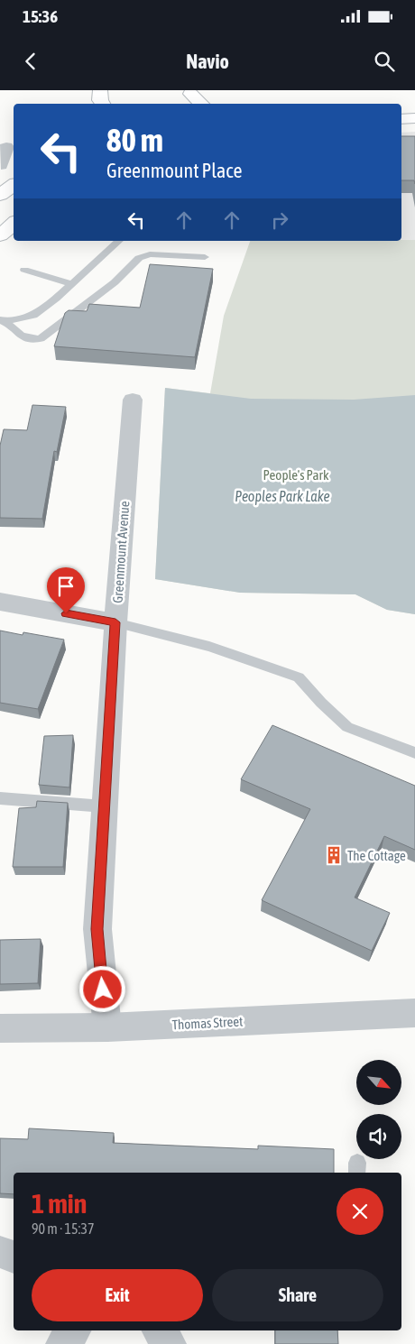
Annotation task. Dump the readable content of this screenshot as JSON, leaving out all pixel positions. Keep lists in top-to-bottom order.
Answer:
{
  "streets": {
    "street": ["Greenmount Avenue", "Thomas Street"]
  },
  "crossings": [
    ["Greenmount Avenue", "Thomas Street"]
  ],
  "water": ["Peoples Park Lake"],
  "parks": ["People's Park"],
  "places": {
    "building": ["The Cottage"]
  },
  "north": "bottom right",
  "page": {
    "status": "15:36",
    "header": "Navio",
    "turn": ["80 m", "Greenmount Place"],
    "heading": ["1 min", "90 m · 15:37"],
    "buttons": ["Exit", "Share"]
  }
}
